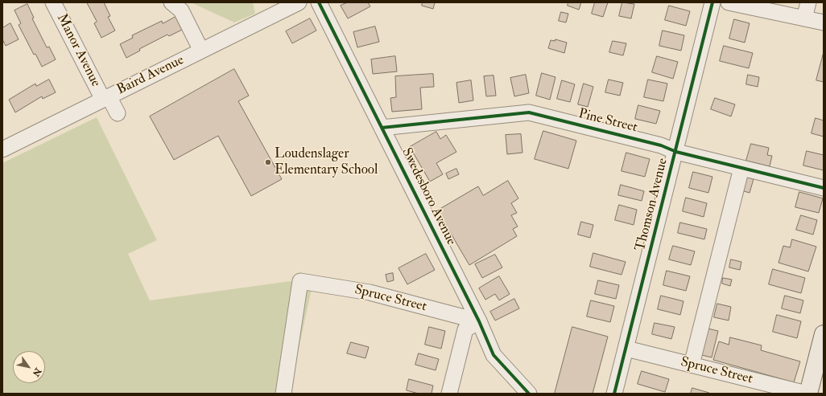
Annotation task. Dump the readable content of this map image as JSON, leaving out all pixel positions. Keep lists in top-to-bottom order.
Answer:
{
  "streets": {
    "street": [
      "Manor Avenue",
      "Baird Avenue",
      "Pine Street",
      "Swedesboro Avenue",
      "Thomson Avenue",
      "Spruce Street"
    ]
  },
  "crossings": [
    ["Manor Avenue", "Baird Avenue"],
    ["Pine Street", "Swedesboro Avenue"],
    ["Pine Street", "Thomson Avenue"],
    ["Swedesboro Avenue", "Spruce Street"],
    ["Thomson Avenue", "Spruce Street"]
  ],
  "places": ["Loudenslager Elementary School"],
  "north": "bottom right"
}
